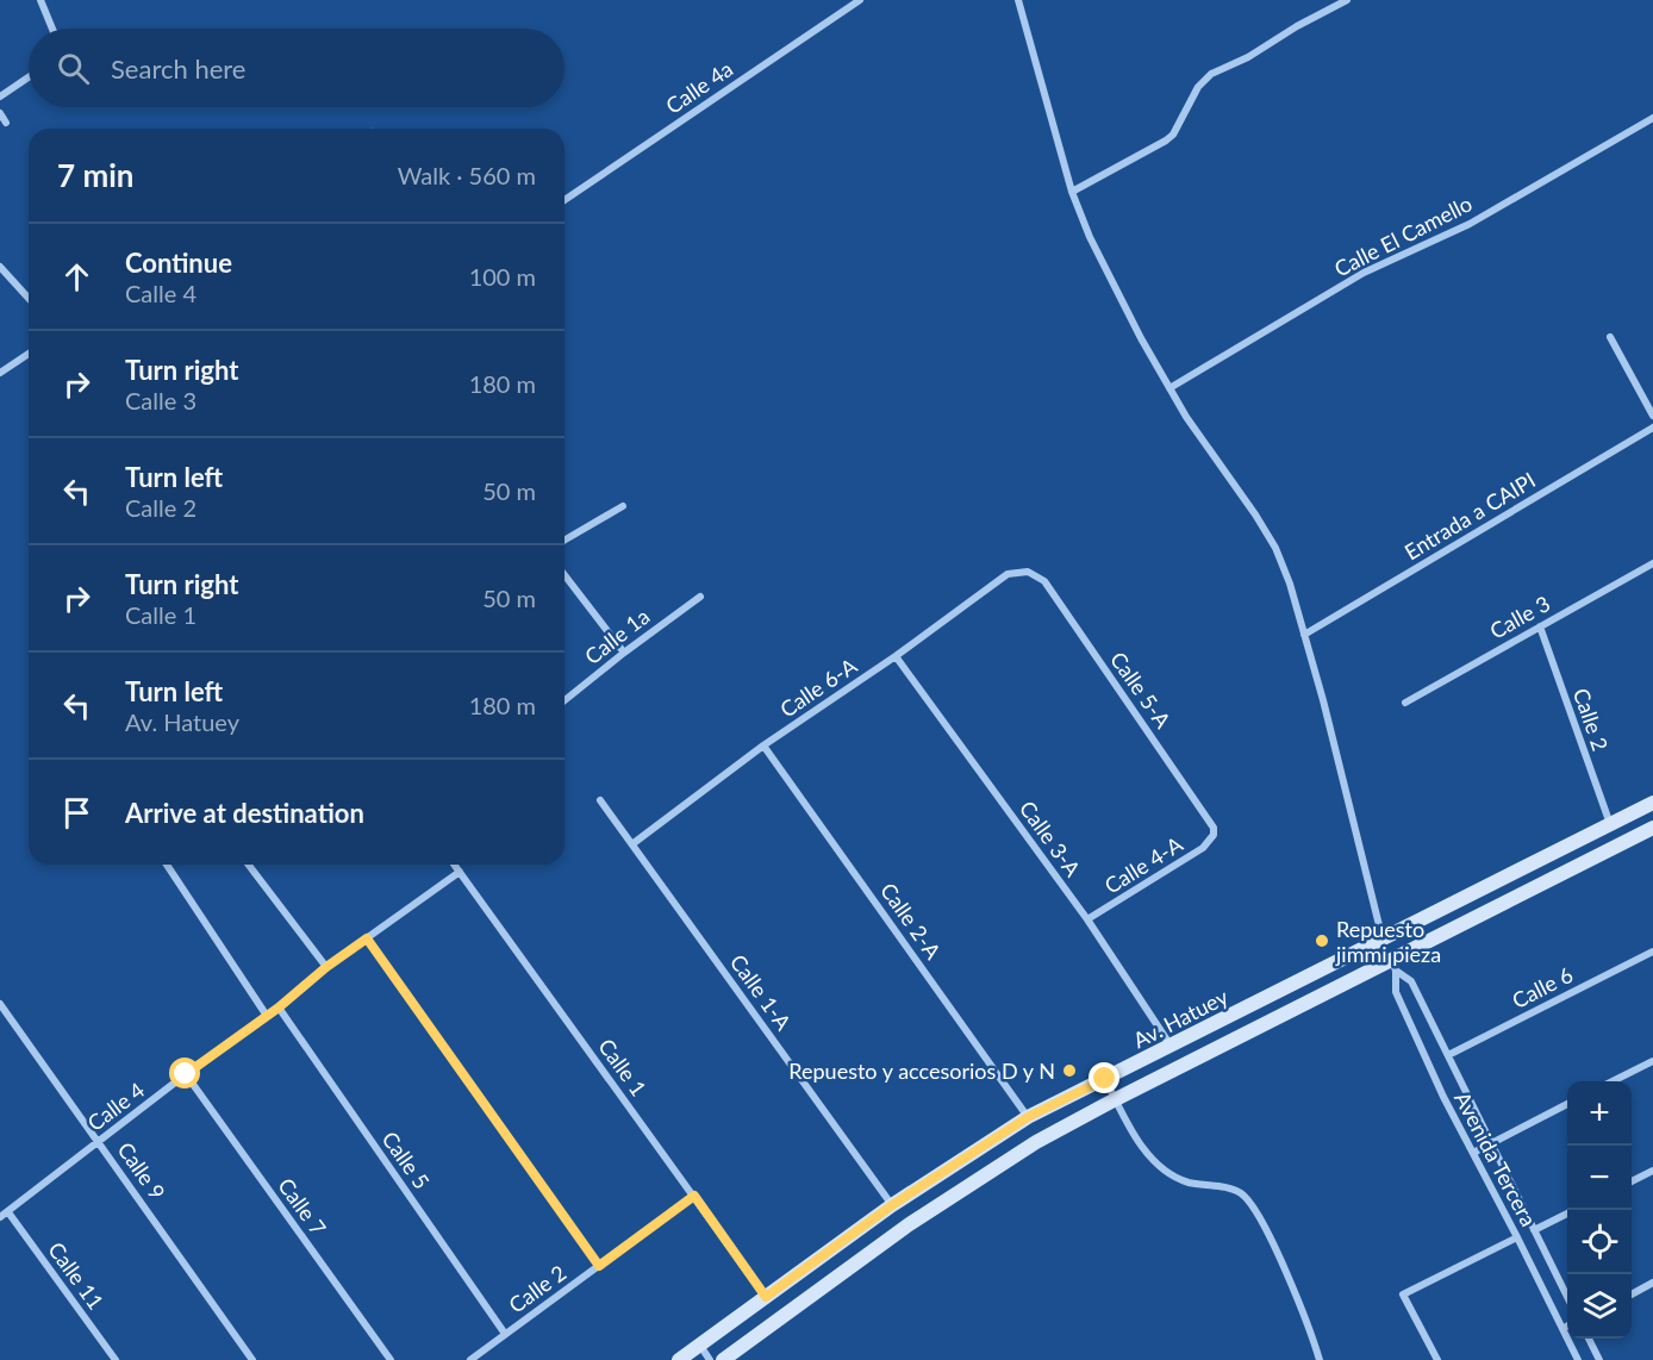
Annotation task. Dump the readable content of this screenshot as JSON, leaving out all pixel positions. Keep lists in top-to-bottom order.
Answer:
{
  "streets": {
    "main road": ["Av. Hatuey"],
    "street": [
      "Calle 4a",
      "Calle El Camello",
      "Entrada a CAIPI",
      "Calle 3",
      "Calle 1a",
      "Calle 6-A",
      "Calle 5-A",
      "Calle 2",
      "Calle 3-A",
      "Calle 4-A",
      "Calle 2-A",
      "Calle 6",
      "Calle 1-A",
      "Calle 1",
      "Calle 4",
      "Avenida Tercera",
      "Calle 5",
      "Calle 9",
      "Calle 7",
      "Calle 11"
    ]
  },
  "crossings": [
    ["Calle 3", "Calle 2"],
    ["Calle 6-A", "Calle 5-A"],
    ["Calle 6-A", "Calle 3-A"],
    ["Calle 6-A", "Calle 2-A"],
    ["Calle 6-A", "Calle 1-A"],
    ["Calle 5-A", "Calle 4-A"],
    ["Calle 2", "Av. Hatuey"],
    ["Calle 2", "Calle 1"],
    ["Calle 2", "Calle 5"],
    ["Calle 3-A", "Calle 4-A"],
    ["Calle 3-A", "Av. Hatuey"],
    ["Calle 2-A", "Av. Hatuey"],
    ["Calle 6", "Avenida Tercera"],
    ["Calle 1-A", "Av. Hatuey"],
    ["Av. Hatuey", "Calle 1"],
    ["Av. Hatuey", "Avenida Tercera"],
    ["Calle 1", "Calle 4"],
    ["Calle 4", "Calle 5"],
    ["Calle 4", "Calle 9"],
    ["Calle 4", "Calle 7"],
    ["Calle 4", "Calle 11"]
  ],
  "places": ["Repuesto jimmi pieza", "Repuesto y accesorios D y N"],
  "page": {
    "search": "Search here",
    "heading": ["7 min", "Walk · 560 m"],
    "list": [
      ["Continue", "Calle 4", "100 m"],
      ["Turn right", "Calle 3", "180 m"],
      ["Turn left", "Calle 2", "50 m"],
      ["Turn right", "Calle 1", "50 m"],
      ["Turn left", "Av. Hatuey", "180 m"],
      "Arrive at destination"
    ],
    "map_buttons": ["+", "−"]
  }
}
